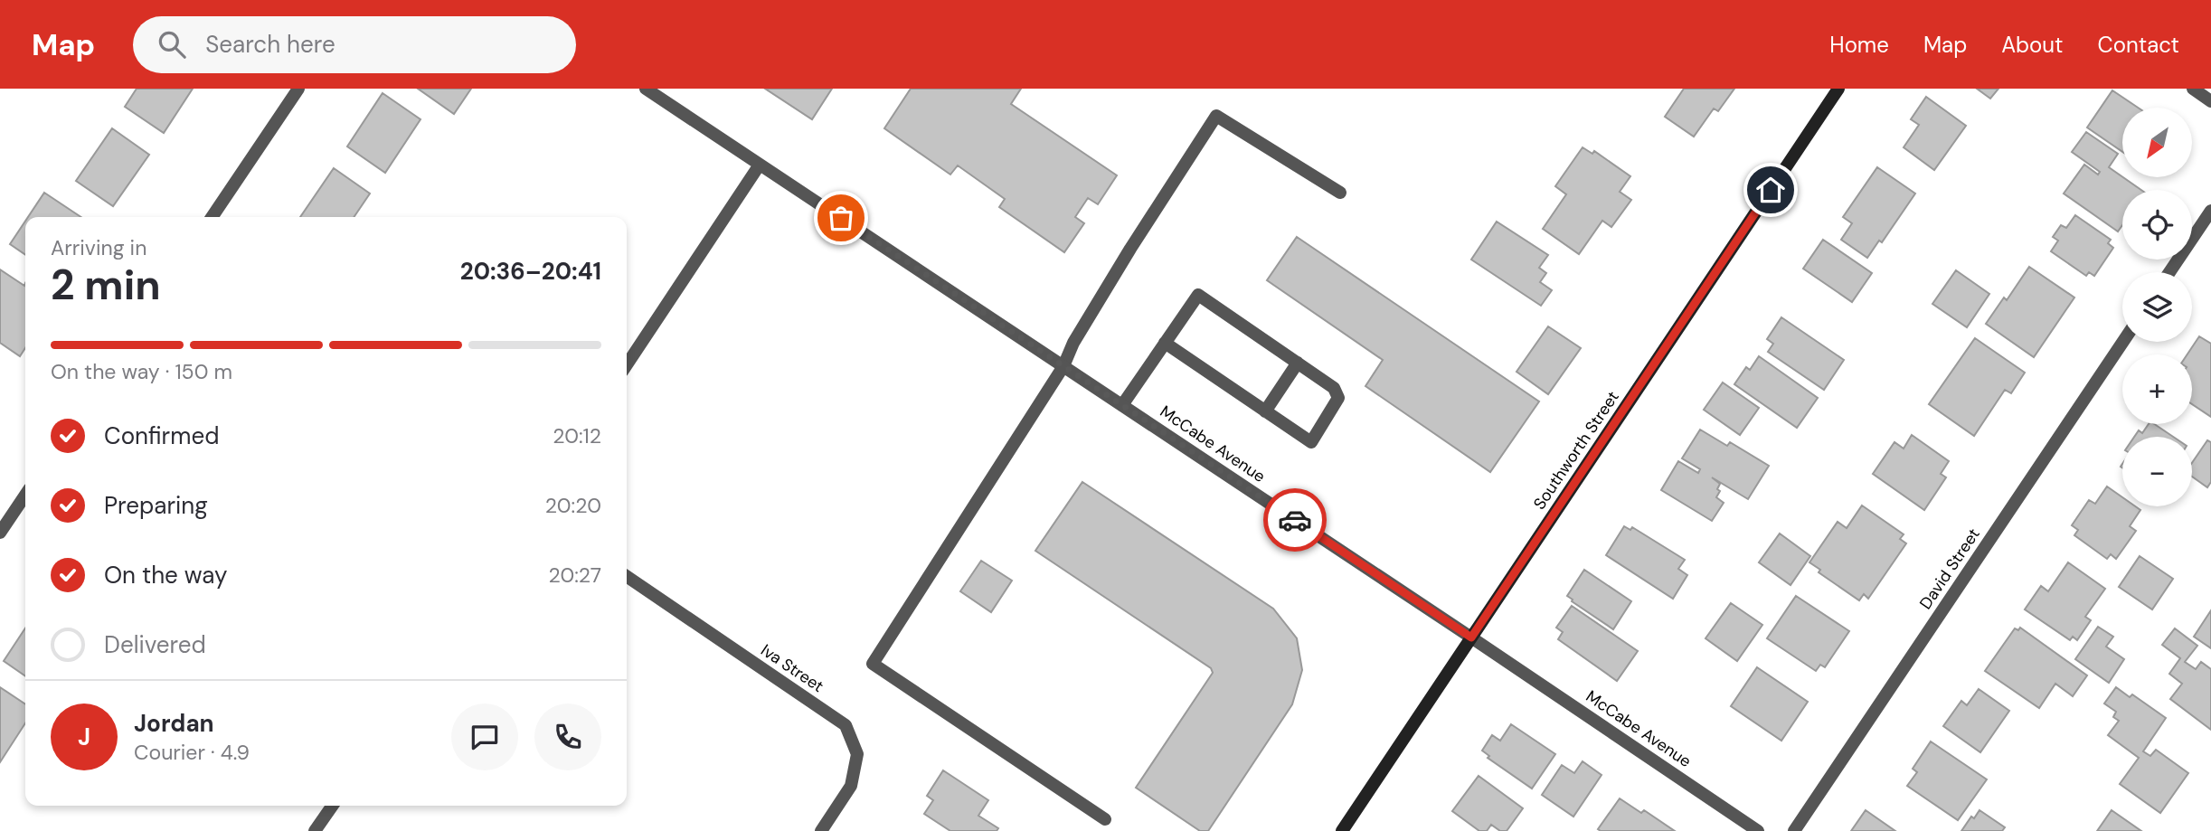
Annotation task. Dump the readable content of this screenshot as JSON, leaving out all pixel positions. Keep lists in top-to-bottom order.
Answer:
{
  "streets": {
    "main road": ["Southworth Street"],
    "street": ["McCabe Avenue", "David Street", "Iva Street"]
  },
  "crossings": [
    ["McCabe Avenue", "Southworth Street"]
  ],
  "north": "bottom left",
  "page": {
    "header": "Map",
    "search": "Search here",
    "nav": [
      "Home",
      "Map",
      "About",
      "Contact"
    ],
    "map_buttons": ["+", "−"],
    "heading": ["2 min", "Arriving in", "20:36–20:41"],
    "panel": ["Jordan", "Courier · 4.9"],
    "bar": "On the way · 150 m",
    "list": [
      ["Confirmed", "20:12"],
      ["Preparing", "20:20"],
      ["On the way", "20:27"],
      "Delivered"
    ],
    "round": "J"
  }
}
